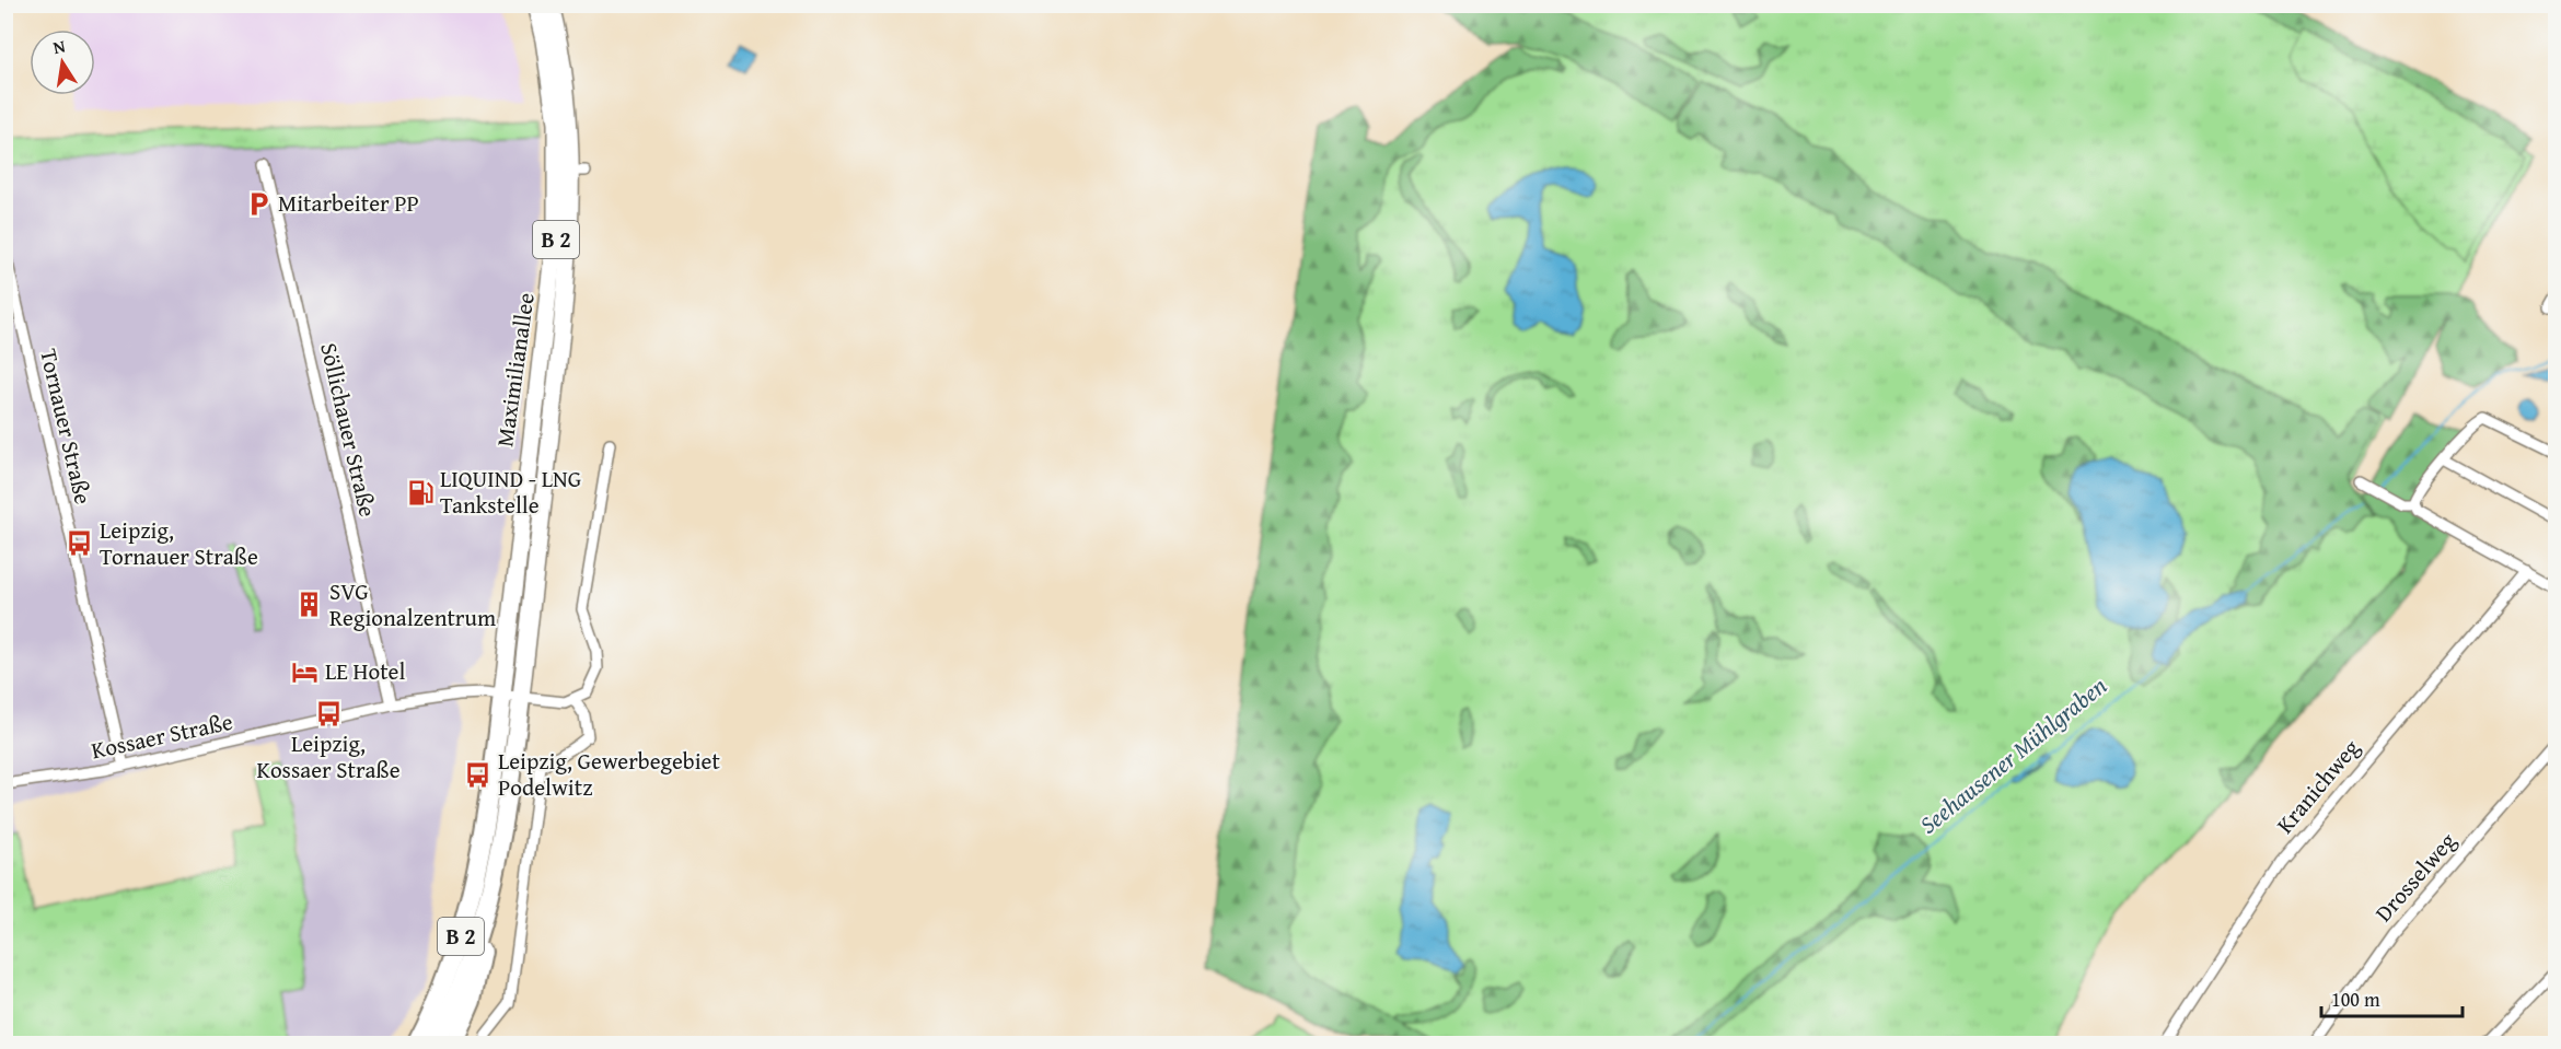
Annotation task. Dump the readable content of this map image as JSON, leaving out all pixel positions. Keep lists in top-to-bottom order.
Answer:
{
  "streets": {
    "highway": ["B 2", "Maximilianallee"],
    "street": [
      "Tornauer Straße",
      "Söllichauer Straße",
      "Kossaer Straße",
      "Kranichweg",
      "Drosselweg"
    ]
  },
  "crossings": [
    ["Maximilianallee", "Kossaer Straße"],
    ["Tornauer Straße", "Kossaer Straße"],
    ["Söllichauer Straße", "Kossaer Straße"]
  ],
  "water": ["Seehausener Mühlgraben"],
  "places": {
    "parking": ["Mitarbeiter PP"],
    "fuel station": ["LIQUIND - LNG Tankstelle"],
    "bus stop": ["Leipzig, Tornauer Straße", "Leipzig, Kossaer Straße", "Leipzig, Gewerbegebiet Podelwitz"],
    "building": ["SVG Regionalzentrum"],
    "hotel": ["LE Hotel"]
  },
  "scale_bar": "100 m",
  "north": "top"
}
